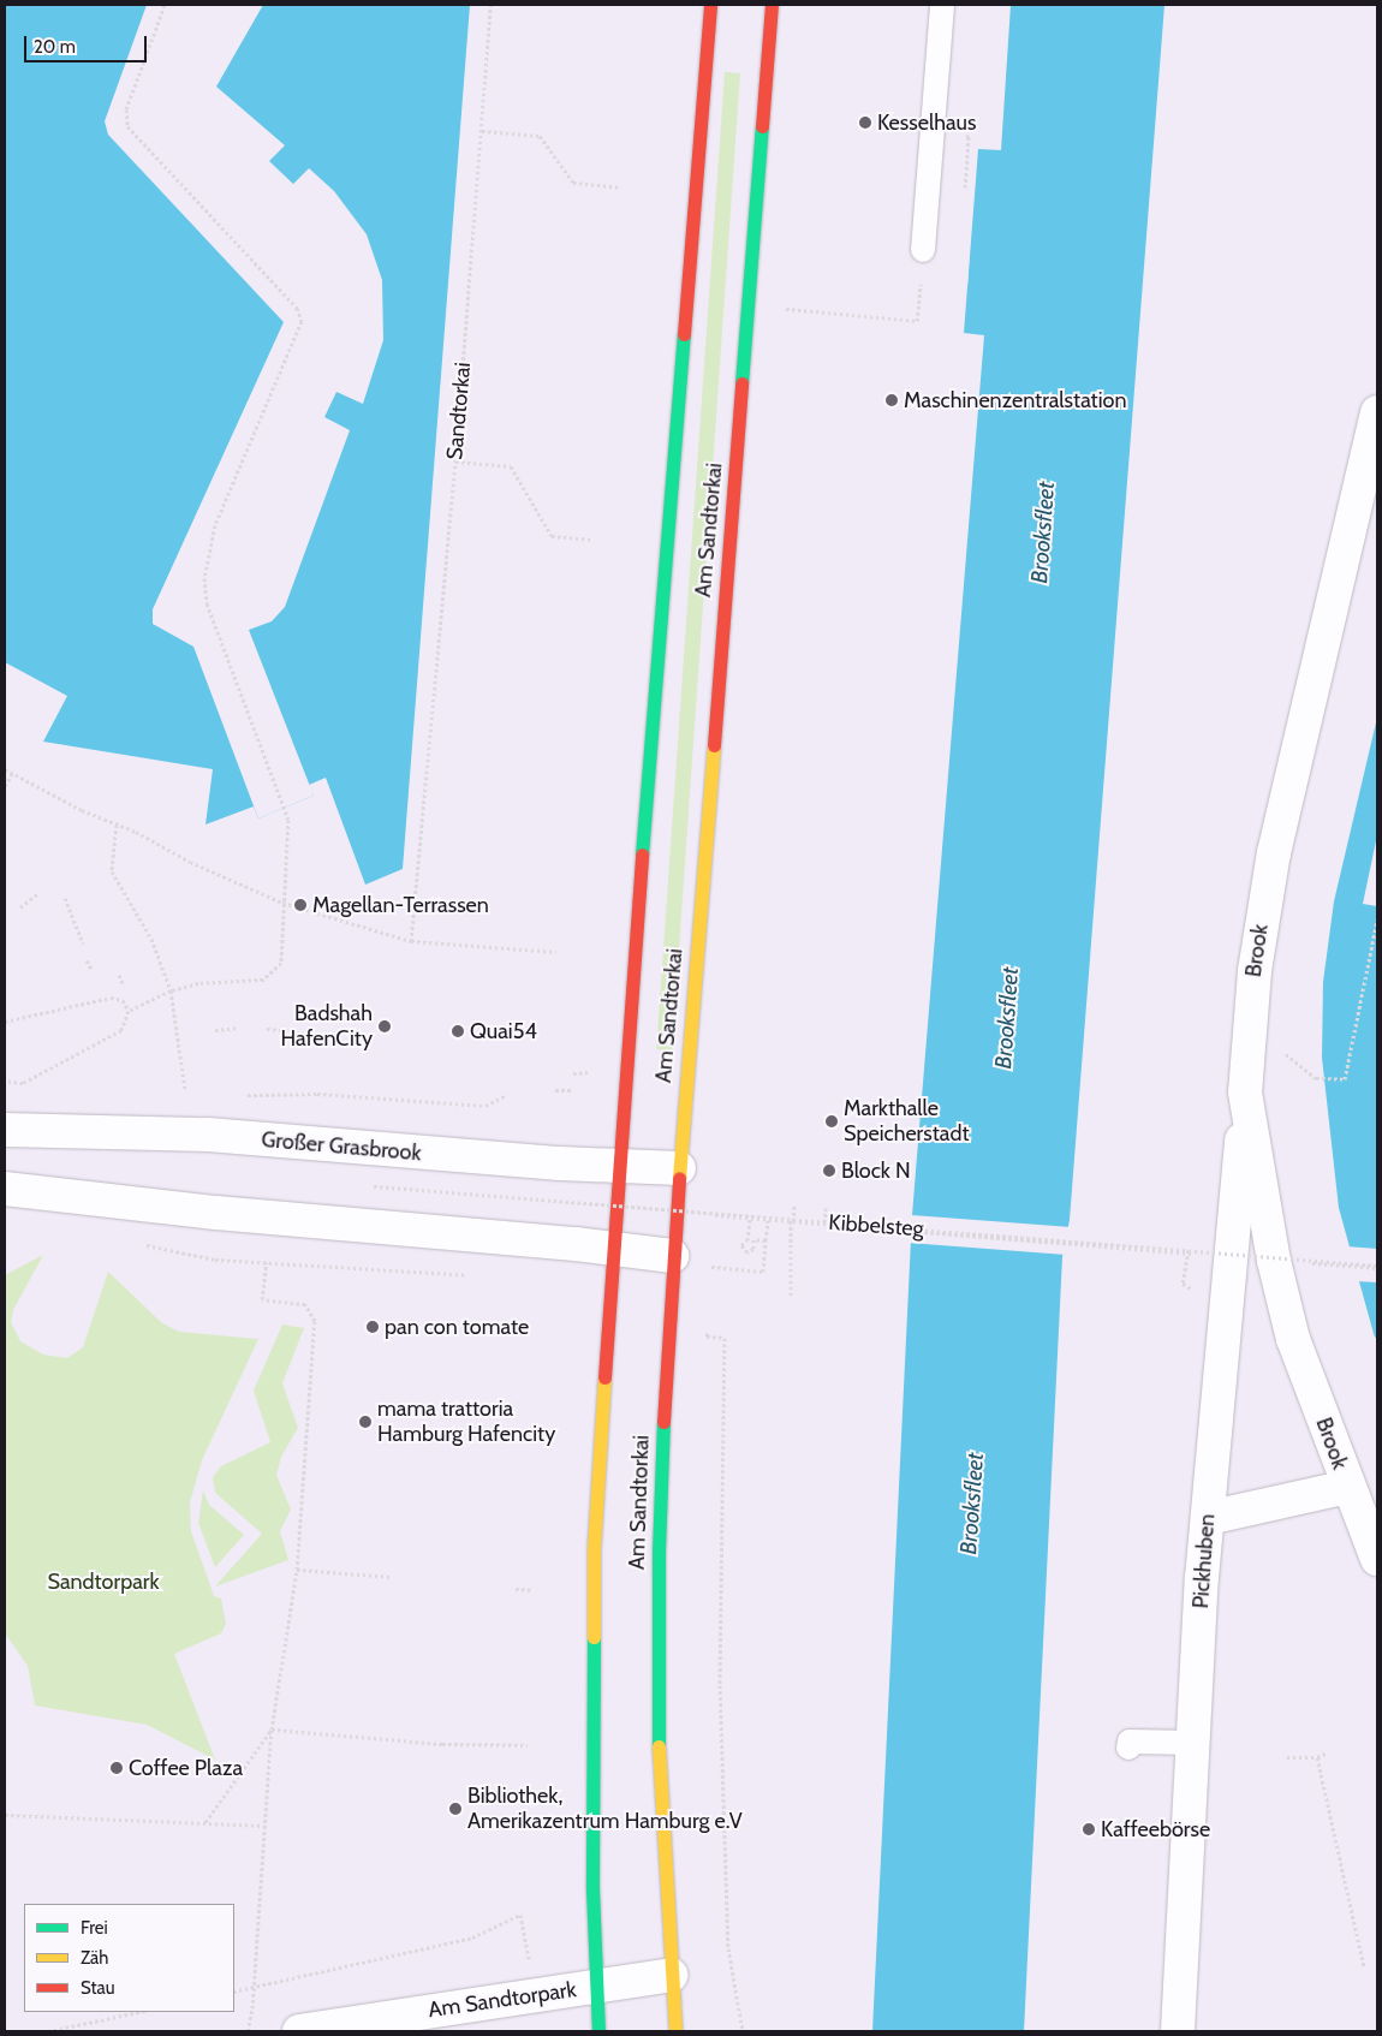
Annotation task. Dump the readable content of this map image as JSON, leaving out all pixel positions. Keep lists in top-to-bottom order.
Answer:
{
  "streets": {
    "main road": ["Am Sandtorkai"],
    "street": [
      "Brook",
      "Großer Grasbrook",
      "Pickhuben",
      "Am Sandtorpark"
    ],
    "path": ["Sandtorkai", "Kibbelsteg"]
  },
  "crossings": [
    ["Am Sandtorkai", "Großer Grasbrook"],
    ["Am Sandtorkai", "Am Sandtorpark"],
    ["Brook", "Pickhuben"]
  ],
  "water": ["Brooksfleet"],
  "parks": ["Sandtorpark"],
  "places": [
    "Kesselhaus",
    "Maschinenzentralstation",
    "Magellan-Terrassen",
    "Badshah HafenCity",
    "Quai54",
    "Markthalle Speicherstadt",
    "Block N",
    "pan con tomate",
    "mama trattoria Hamburg Hafencity",
    "Coffee Plaza",
    "Bibliothek, Amerikazentrum Hamburg e.V",
    "Kaffeebörse"
  ],
  "legend": ["Frei", "Zäh", "Stau"],
  "scale_bar": "20 m"
}
